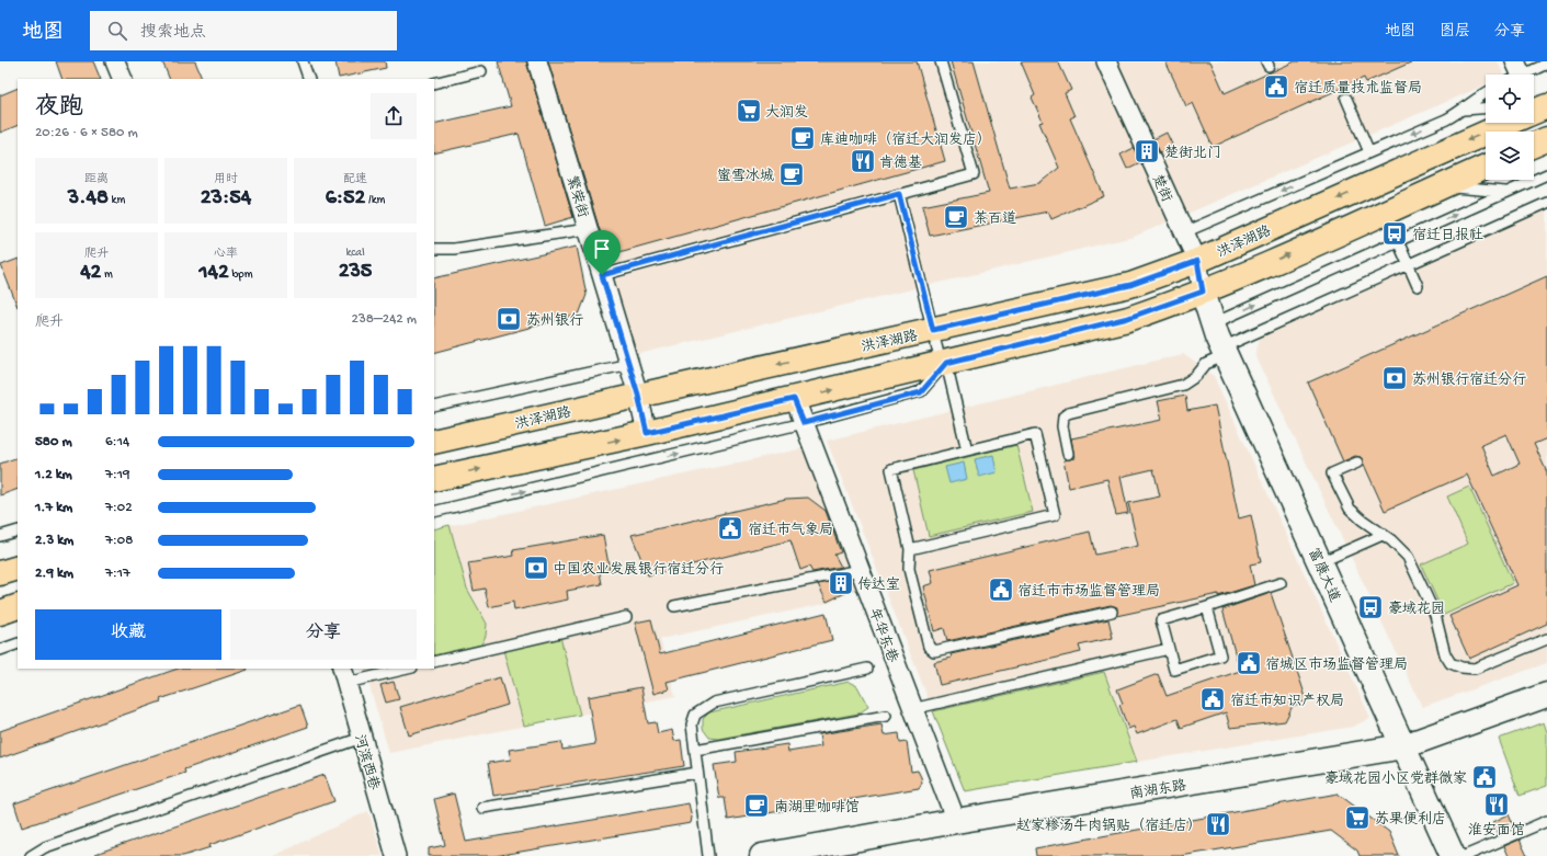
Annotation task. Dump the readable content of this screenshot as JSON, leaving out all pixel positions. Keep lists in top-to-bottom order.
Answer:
{
  "streets": {
    "main road": ["洪泽湖路"],
    "street": [
      "楚街",
      "繁荣街",
      "富康大道",
      "年华东巷",
      "河滨西巷",
      "南湖东路"
    ]
  },
  "crossings": [
    ["楚街", "洪泽湖路"],
    ["楚街", "富康大道"],
    ["繁荣街", "洪泽湖路"],
    ["富康大道", "南湖东路"],
    ["年华东巷", "南湖东路"]
  ],
  "places": {
    "public building": [
      "宿迁质量技术监督局",
      "宿迁市气象局",
      "宿迁市市场监督管理局",
      "宿城区市场监督管理局",
      "宿迁市知识产权局",
      "豪域花园小区党群微家"
    ],
    "supermarket": ["大润发", "苏果便利店"],
    "cafe": [
      "库迪咖啡（宿迁大润发店）",
      "蜜雪冰城",
      "茶百道",
      "南湖里咖啡馆"
    ],
    "building": ["楚街北门", "传达室"],
    "restaurant": ["肯德基", "淮安面馆", "赵家糁汤牛肉锅贴（宿迁店）"],
    "bus stop": ["宿迁日报社", "豪域花园"],
    "bank": ["苏州银行", "苏州银行宿迁分行", "中国农业发展银行宿迁分行"]
  },
  "page": {
    "header": "地图",
    "search": "搜索地点",
    "nav": ["地图", "图层", "分享"],
    "heading": ["夜跑", "20:26 · 6 × 580 m"],
    "stats": [
      ["距离", "3.48 km"],
      ["用时", "23:54"],
      ["配速", "6:52 /km"],
      ["爬升", "42 m"],
      ["心率", "142 bpm"],
      ["kcal", "235"]
    ],
    "chart": ["爬升", "238–242 m"],
    "list": [
      {
        "name": "580 m",
        "note": "6:14"
      },
      {
        "name": "1.2 km",
        "note": "7:19"
      },
      {
        "name": "1.7 km",
        "note": "7:02"
      },
      {
        "name": "2.3 km",
        "note": "7:08"
      },
      {
        "name": "2.9 km",
        "note": "7:17"
      }
    ],
    "buttons": ["收藏", "分享"]
  }
}
